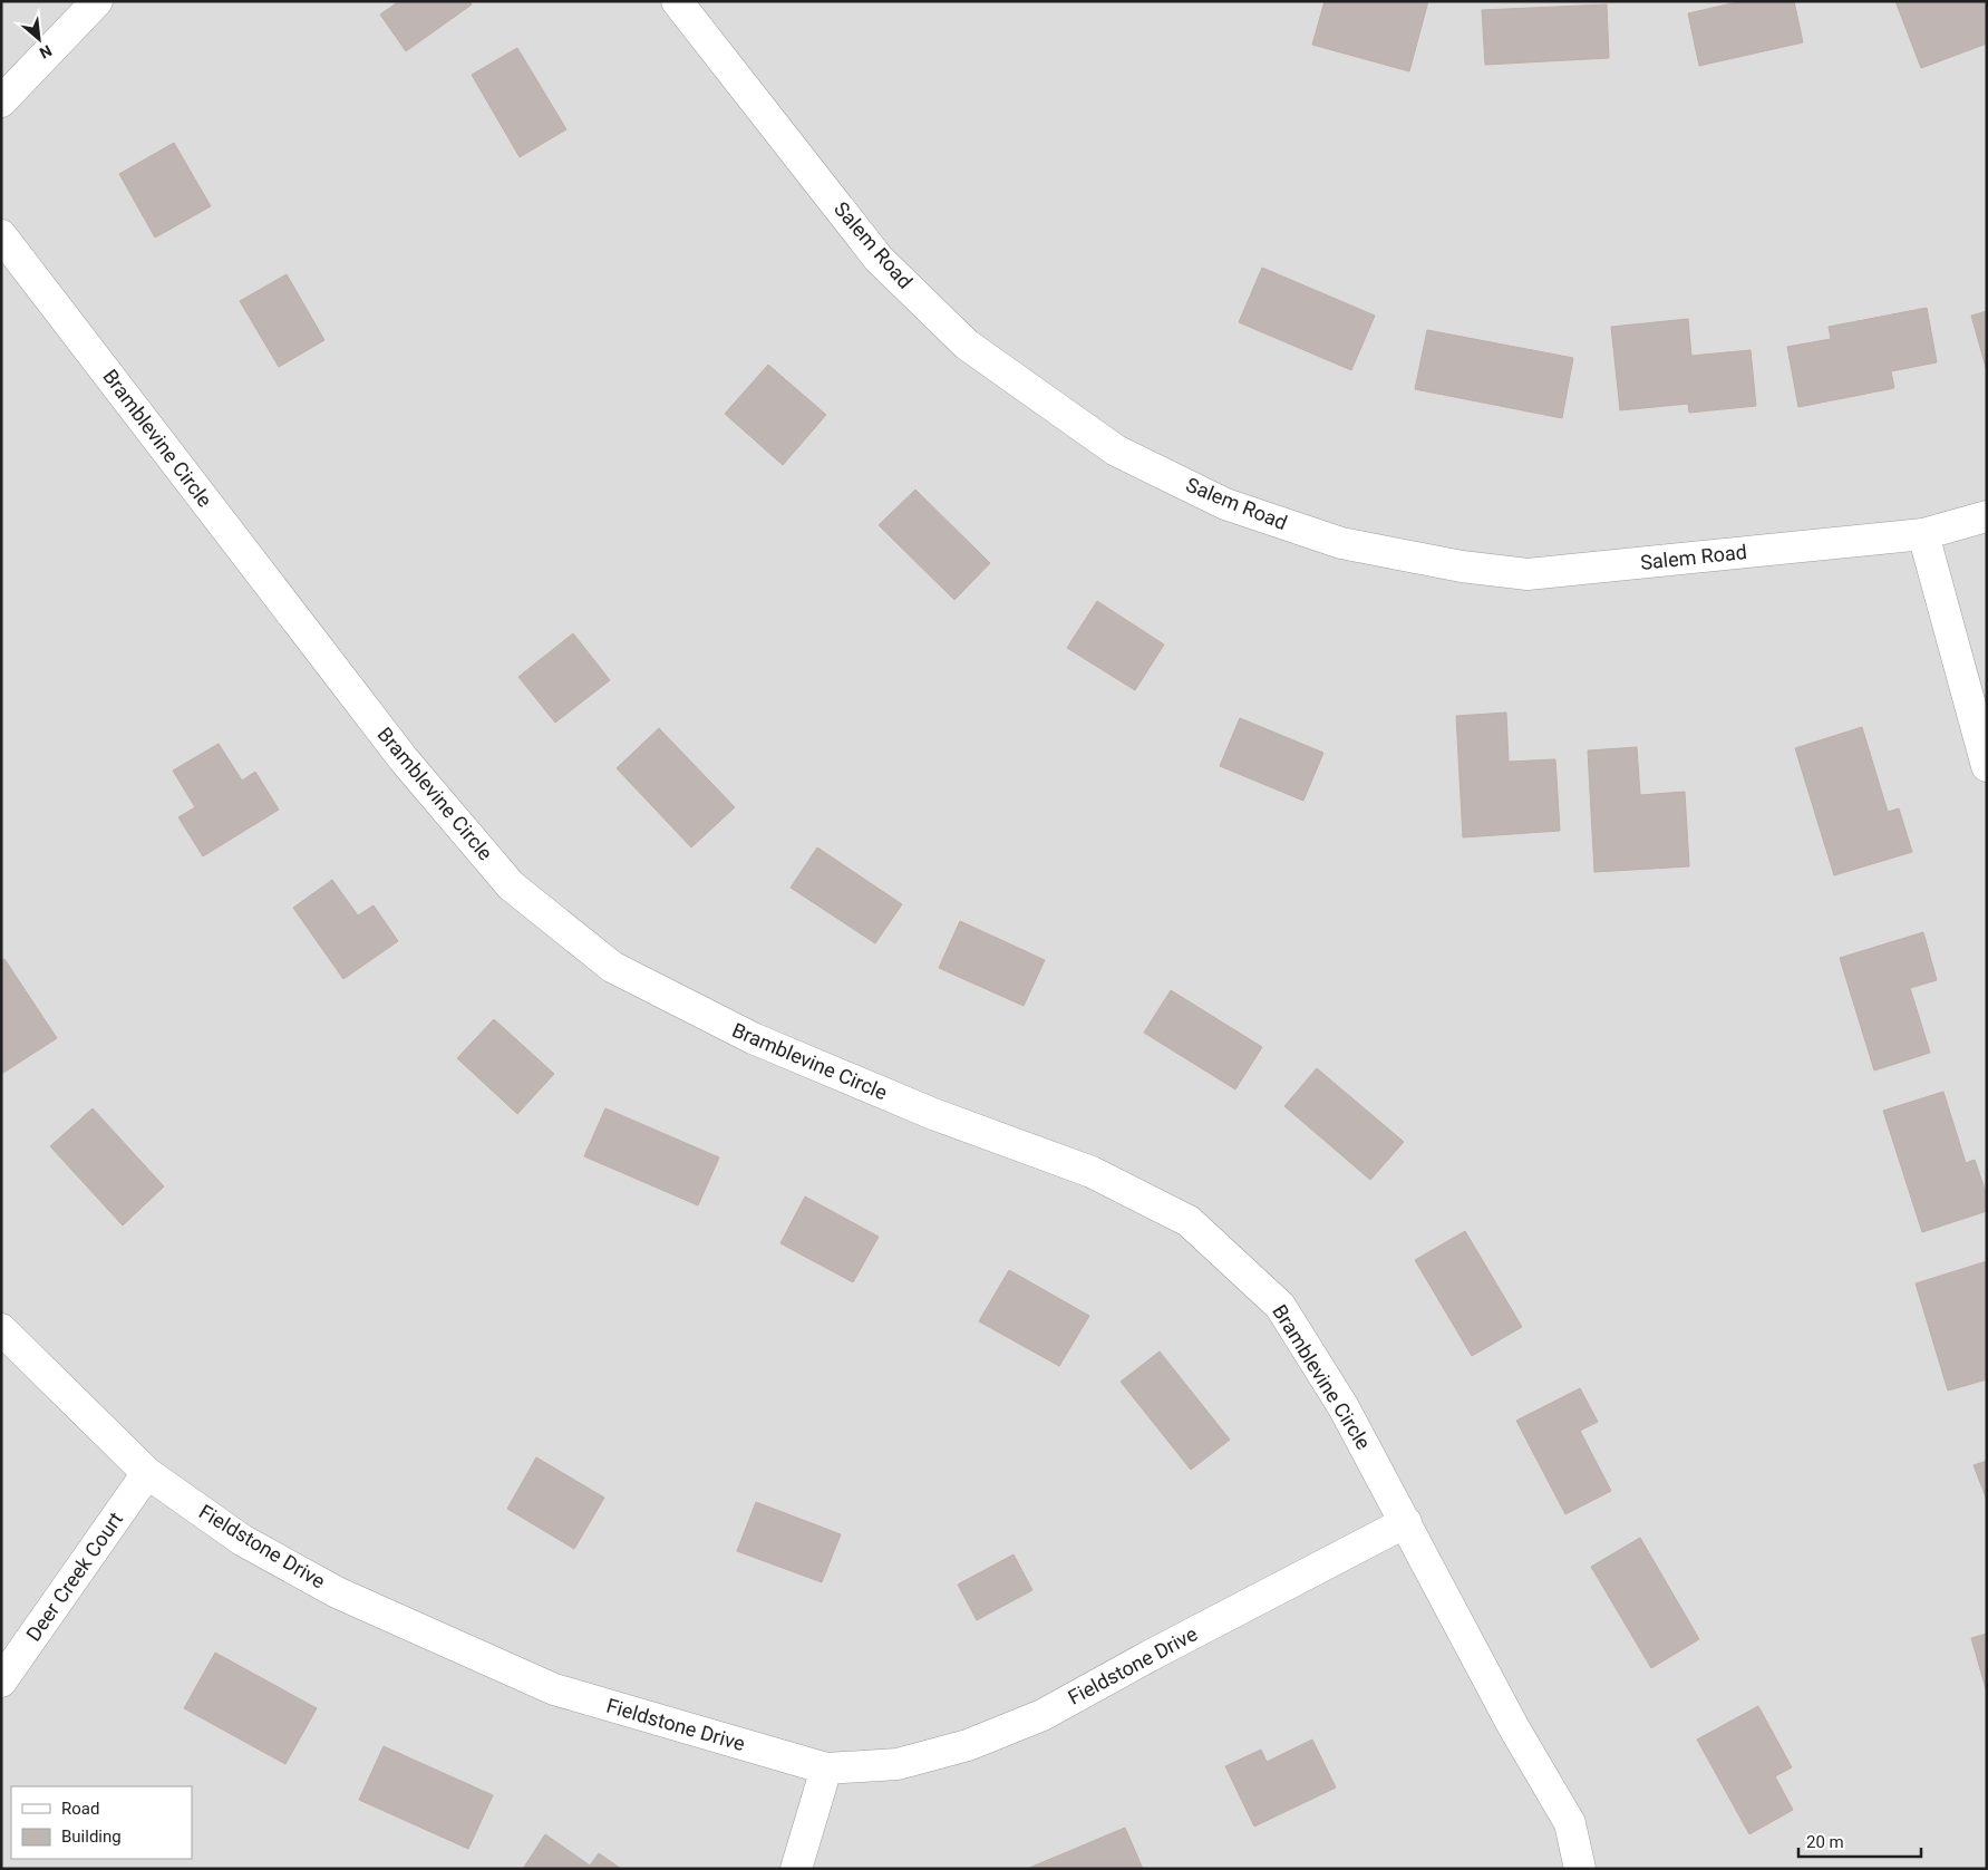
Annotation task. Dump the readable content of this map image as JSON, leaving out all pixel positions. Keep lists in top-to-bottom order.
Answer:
{
  "streets": {
    "street": [
      "Salem Road",
      "Bramblevine Circle",
      "Fieldstone Drive",
      "Deer Creek Court"
    ]
  },
  "crossings": [
    ["Bramblevine Circle", "Fieldstone Drive"],
    ["Fieldstone Drive", "Deer Creek Court"]
  ],
  "legend": ["Road", "Building"],
  "scale_bar": "20 m",
  "north": "bottom right"
}
